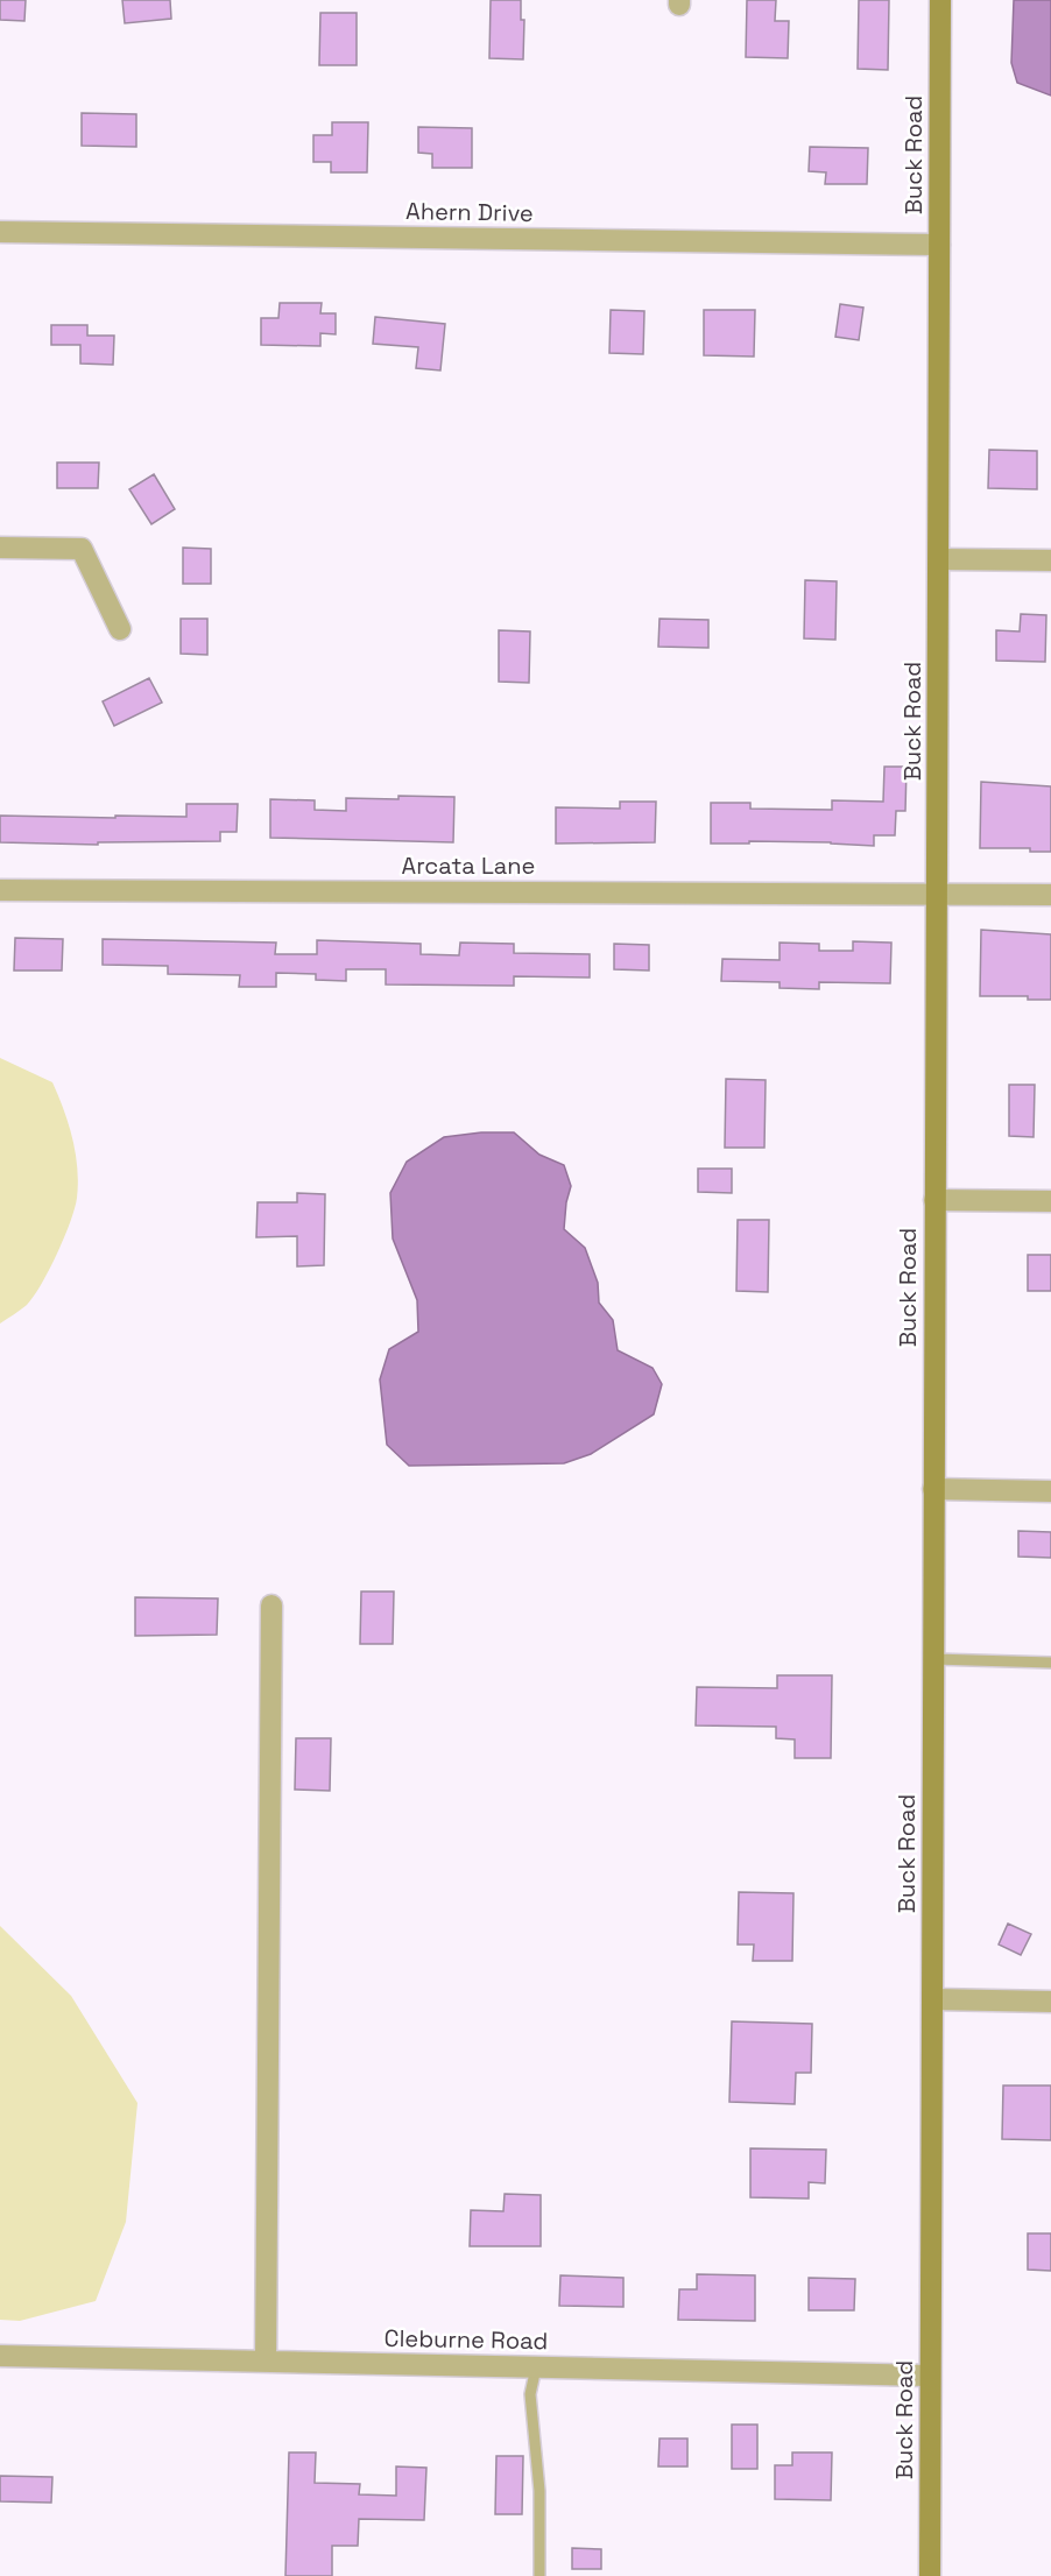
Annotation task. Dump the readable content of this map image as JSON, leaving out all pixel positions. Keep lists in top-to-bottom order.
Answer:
{
  "streets": {
    "street": [
      "Buck Road",
      "Ahern Drive",
      "Arcata Lane",
      "Cleburne Road"
    ]
  },
  "crossings": [
    ["Buck Road", "Ahern Drive"],
    ["Buck Road", "Arcata Lane"],
    ["Buck Road", "Cleburne Road"]
  ]
}
